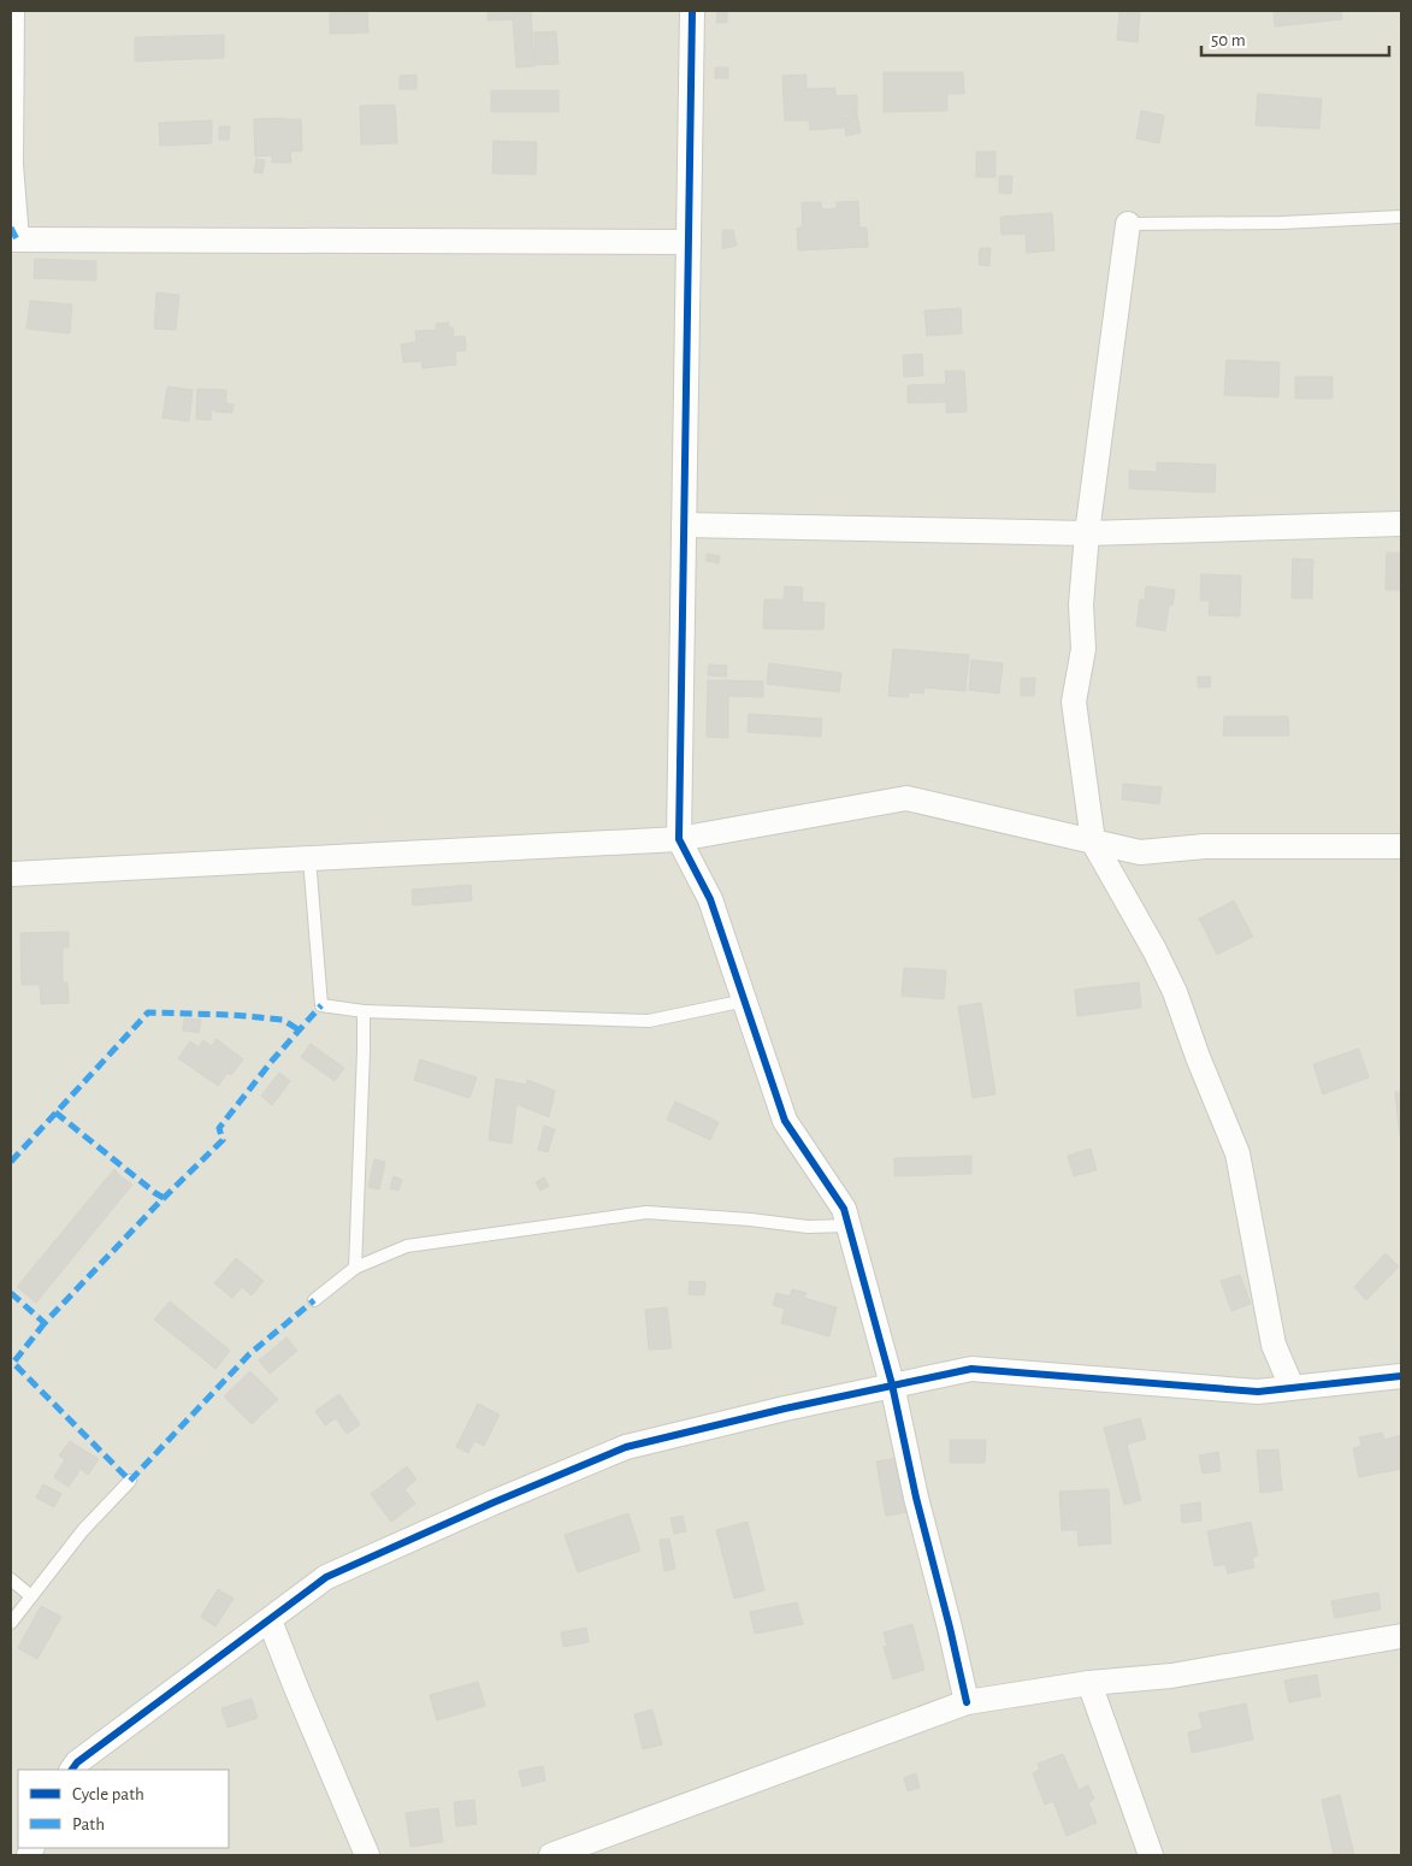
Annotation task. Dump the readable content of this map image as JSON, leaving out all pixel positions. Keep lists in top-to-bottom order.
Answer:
{
  "legend": ["Cycle path", "Path"],
  "scale_bar": "50 m"
}
